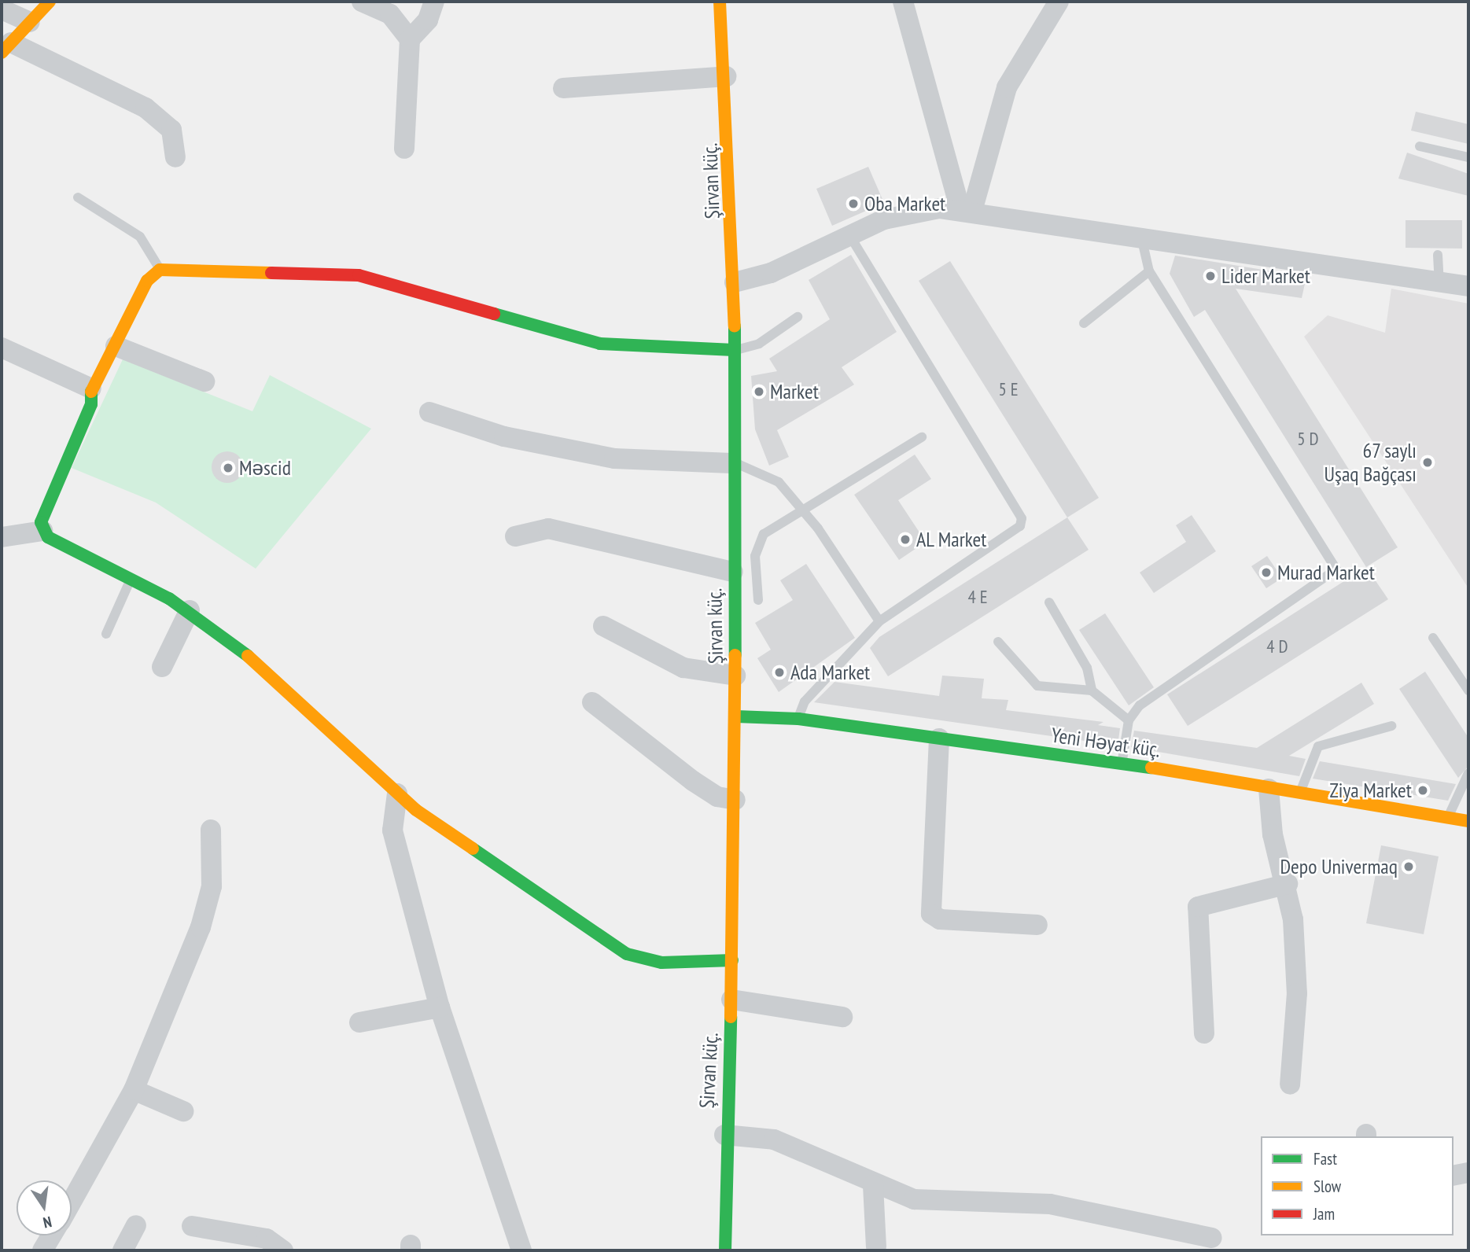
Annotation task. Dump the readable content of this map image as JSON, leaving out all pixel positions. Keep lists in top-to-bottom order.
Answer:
{
  "streets": {
    "street": ["Şirvan küç.", "Yeni Həyat küç."]
  },
  "crossings": [
    ["Şirvan küç.", "Yeni Həyat küç."]
  ],
  "places": [
    "Oba Market",
    "Lider Market",
    "Market",
    "67 saylı Uşaq Bağçası",
    "Məscid",
    "AL Market",
    "Murad Market",
    "Ada Market",
    "Ziya Market",
    "Depo Univermaq"
  ],
  "house_numbers": [
    "5 E",
    "5 D",
    "4 E",
    "4 D"
  ],
  "legend": ["Fast", "Slow", "Jam"],
  "north": "bottom"
}
